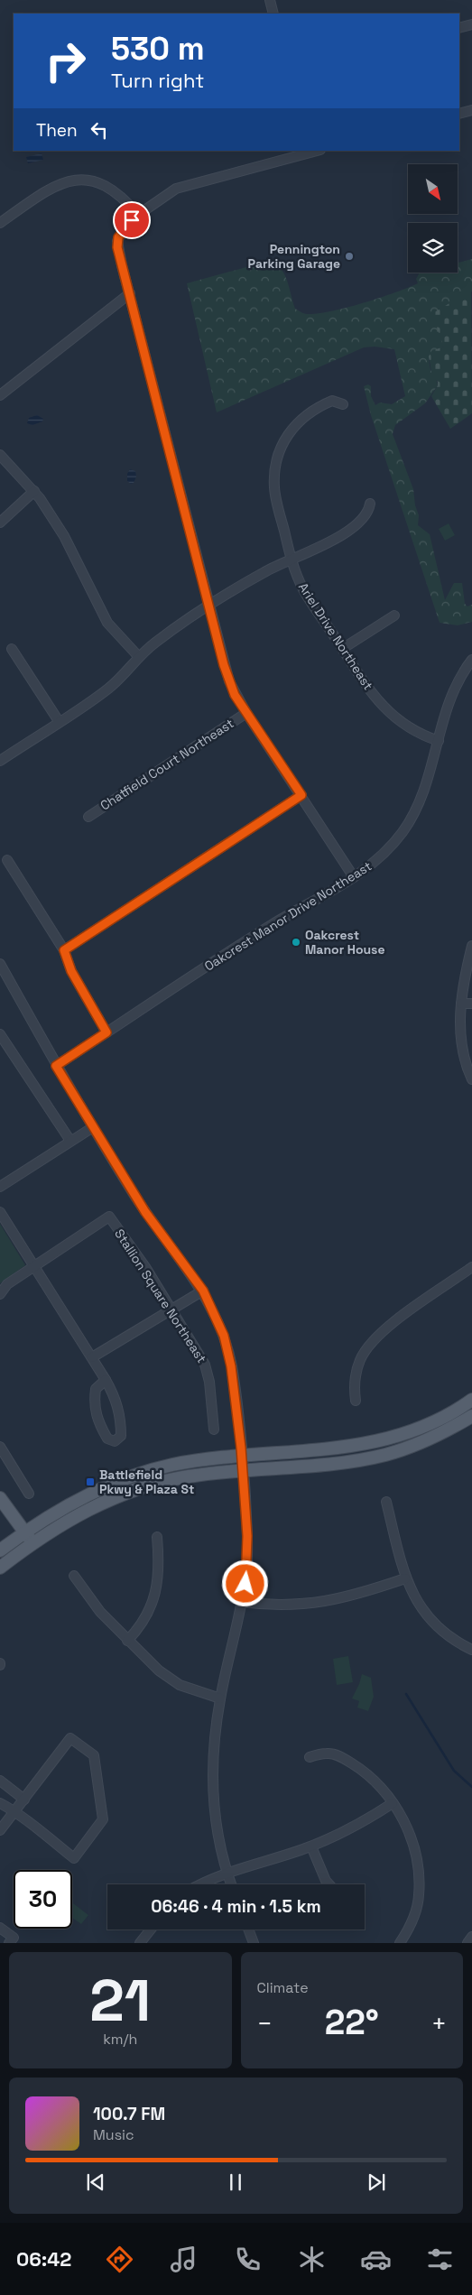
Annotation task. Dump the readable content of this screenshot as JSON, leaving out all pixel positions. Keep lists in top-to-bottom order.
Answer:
{
  "streets": {
    "street": [
      "Ariel Drive Northeast",
      "Chatfield Court Northeast",
      "Oakcrest Manor Drive Northeast",
      "Stallion Square Northeast"
    ]
  },
  "crossings": [
    ["Ariel Drive Northeast", "Oakcrest Manor Drive Northeast"]
  ],
  "places": {
    "other": ["Pennington Parking Garage", "Oakcrest Manor House"],
    "transit": ["Battlefield Pkwy & Plaza St"]
  },
  "north": "bottom right",
  "page": {
    "turn": ["530 m", "Turn right"],
    "then": "Then",
    "limit": "30",
    "trip": "06:46 · 4 min · 1.5 km",
    "tile": [
      ["21", "km/h"],
      "Climate"
    ],
    "heat": ["−", "22°", "+"],
    "song": ["100.7 FM", "Music"],
    "tabs": "06:42"
  }
}
